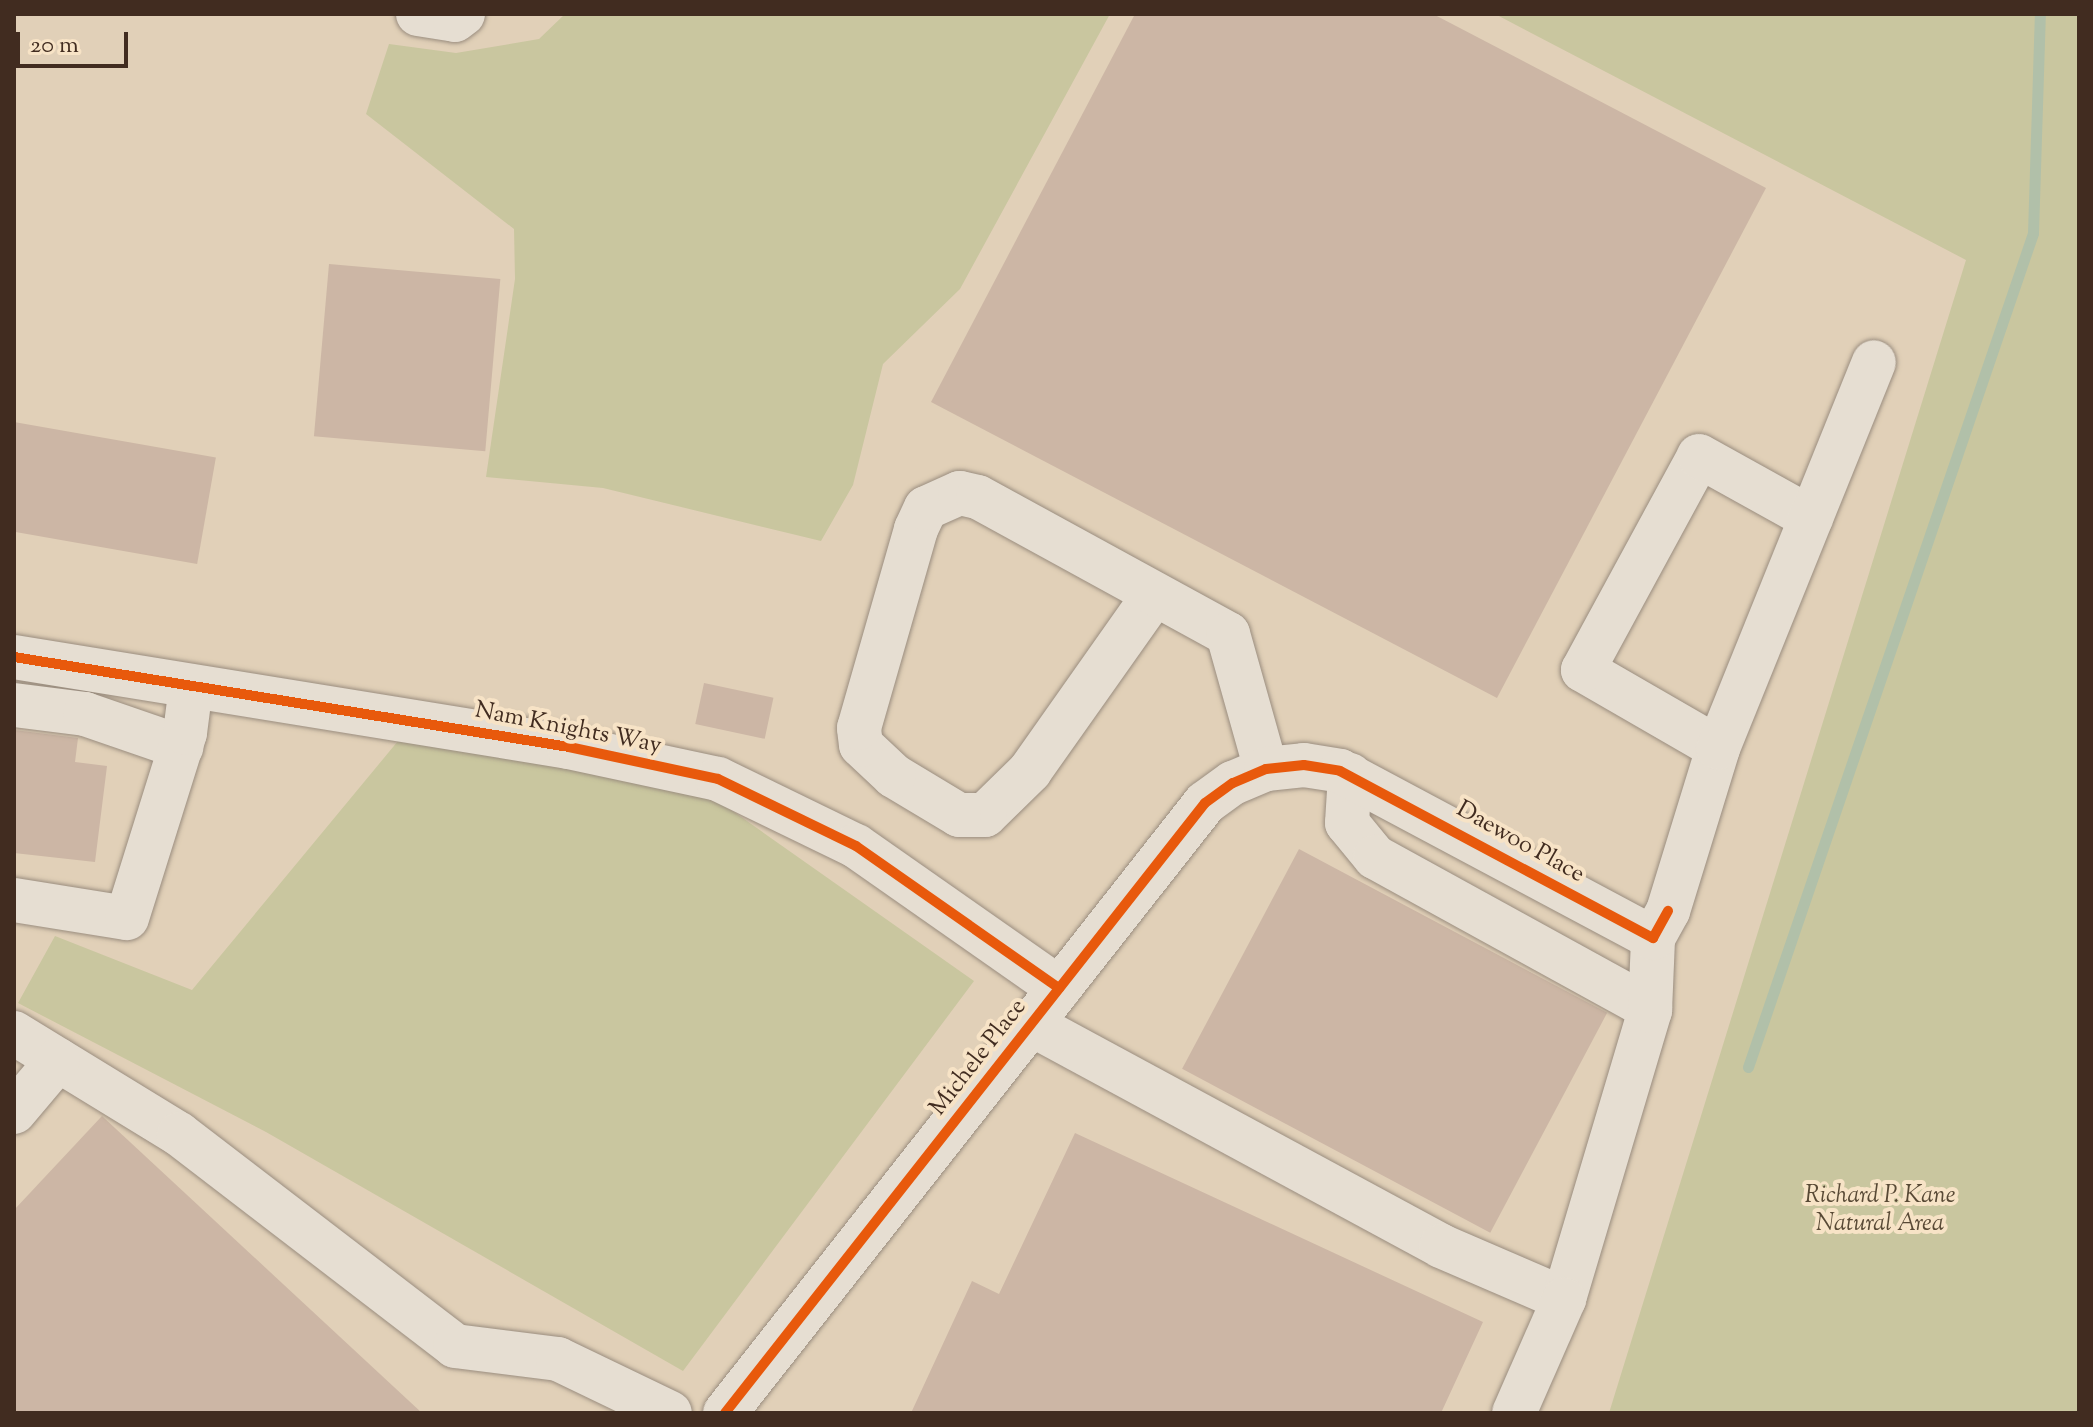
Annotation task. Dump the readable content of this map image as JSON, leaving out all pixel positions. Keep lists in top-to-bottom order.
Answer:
{
  "streets": {
    "street": ["Nam Knights Way", "Daewoo Place", "Michele Place"]
  },
  "crossings": [
    ["Nam Knights Way", "Michele Place"],
    ["Daewoo Place", "Michele Place"]
  ],
  "parks": ["Richard P. Kane Natural Area"],
  "scale_bar": "20 m"
}
